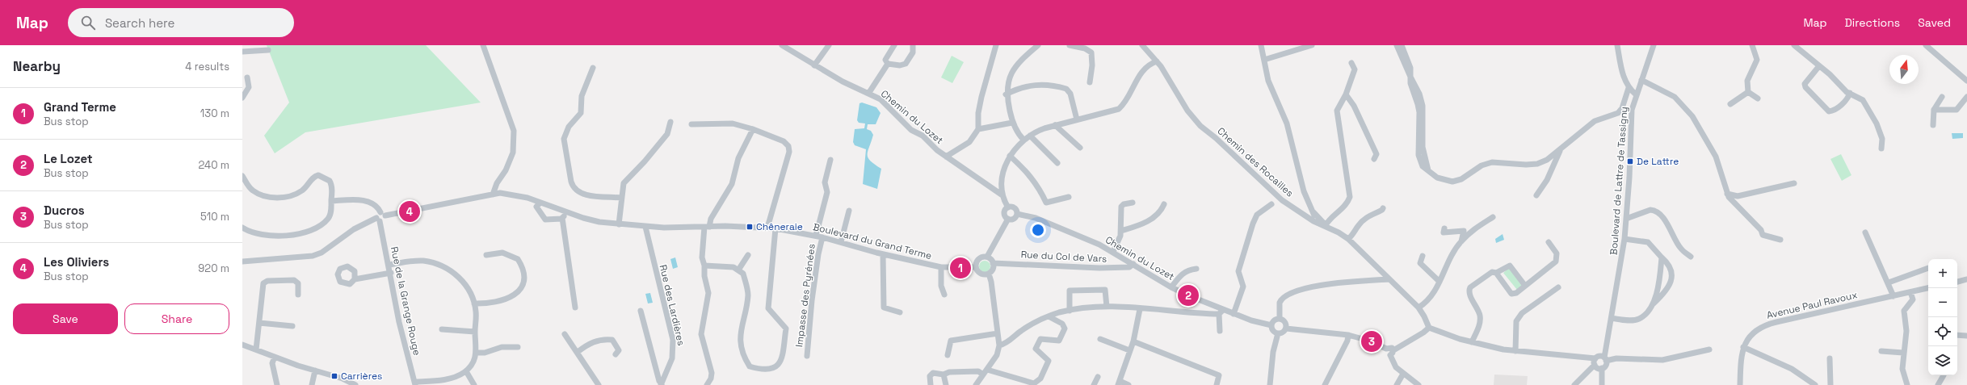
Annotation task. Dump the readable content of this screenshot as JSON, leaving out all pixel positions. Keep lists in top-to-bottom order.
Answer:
{
  "streets": {
    "street": [
      "Chemin du Lozet",
      "Chemin des Rocailles",
      "Boulevard de Lattre de Tassigny",
      "Boulevard du Grand Terme",
      "Rue du Col de Vars",
      "Impasse des Pyrénées",
      "Rue de la Grange Rouge",
      "Rue des Lardières",
      "Avenue Paul Ravoux"
    ]
  },
  "crossings": [
    ["Chemin du Lozet", "Rue du Col de Vars"],
    ["Boulevard du Grand Terme", "Rue du Col de Vars"],
    ["Boulevard du Grand Terme", "Impasse des Pyrénées"],
    ["Boulevard du Grand Terme", "Rue des Lardières"]
  ],
  "places": {
    "transit": ["De Lattre", "Chêneraie", "Carrières"]
  },
  "north": "top",
  "page": {
    "header": "Map",
    "search": "Search here",
    "nav": ["Map", "Directions", "Saved"],
    "heading": ["Nearby", "4 results"],
    "list": [
      {
        "mark": "1",
        "name": "Grand Terme",
        "note": "Bus stop",
        "value": "130 m"
      },
      {
        "mark": "2",
        "name": "Le Lozet",
        "note": "Bus stop",
        "value": "240 m"
      },
      {
        "mark": "3",
        "name": "Ducros",
        "note": "Bus stop",
        "value": "510 m"
      },
      {
        "mark": "4",
        "name": "Les Oliviers",
        "note": "Bus stop",
        "value": "920 m"
      }
    ],
    "pins": [
      "4",
      "1",
      "2",
      "3"
    ],
    "map_buttons": ["+", "−"],
    "buttons": ["Save", "Share"]
  }
}
